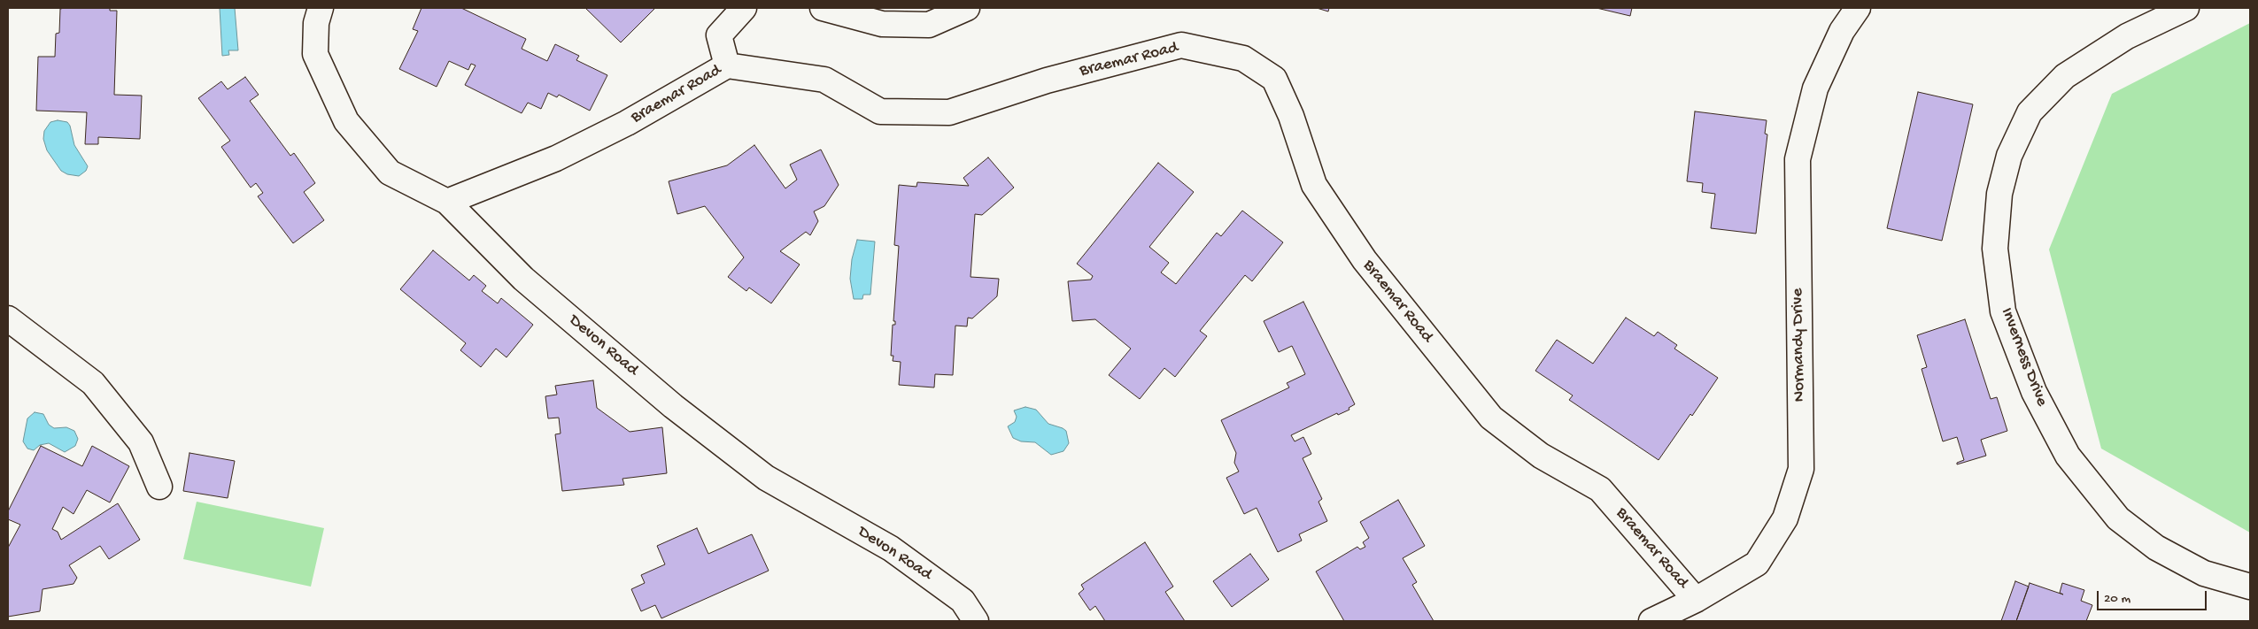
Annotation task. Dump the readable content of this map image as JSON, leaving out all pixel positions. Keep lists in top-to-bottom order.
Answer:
{
  "streets": {
    "street": [
      "Braemar Road",
      "Normandy Drive",
      "Devon Road",
      "Inverness Drive"
    ]
  },
  "crossings": [
    ["Braemar Road", "Normandy Drive"],
    ["Braemar Road", "Devon Road"]
  ],
  "scale_bar": "20 m"
}
